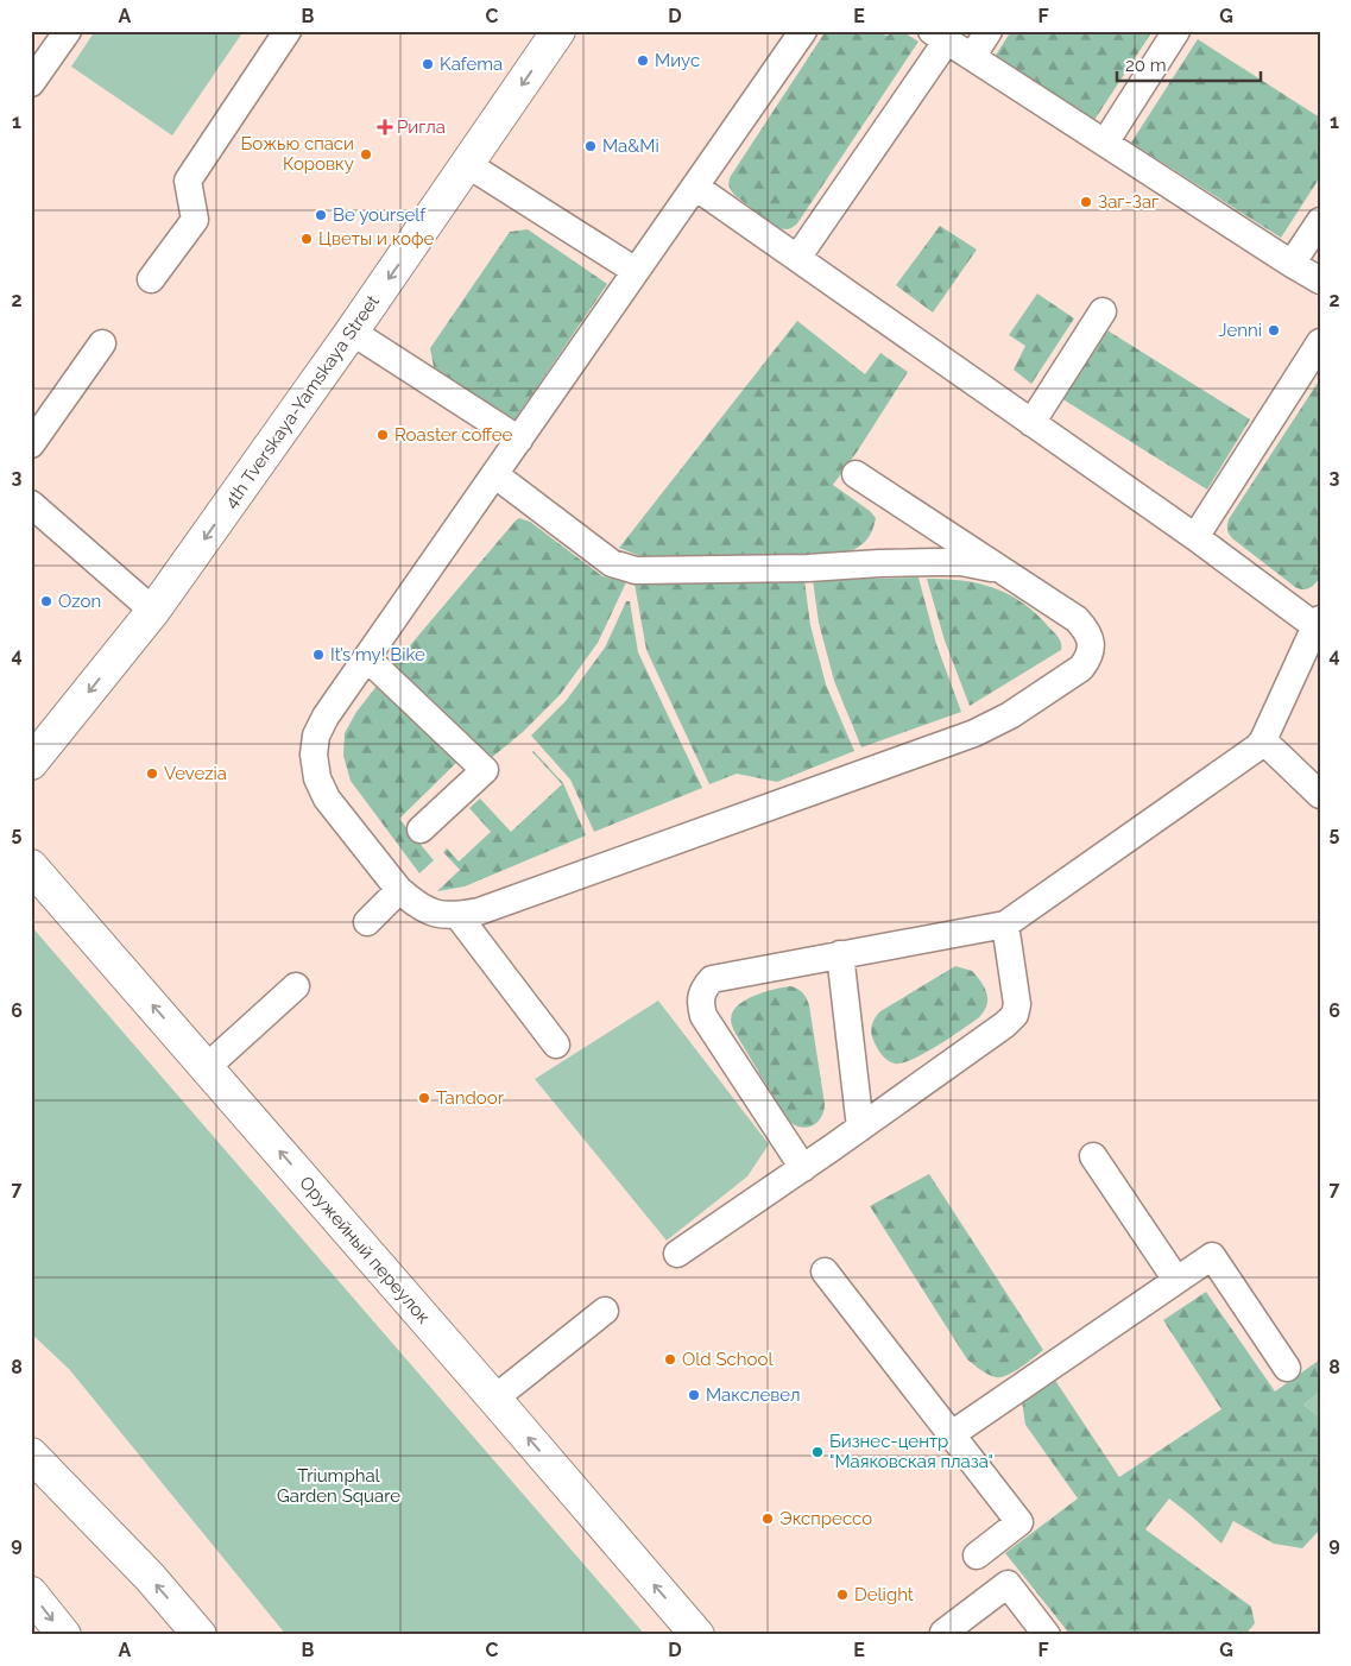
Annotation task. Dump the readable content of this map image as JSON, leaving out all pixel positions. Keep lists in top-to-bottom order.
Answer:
{
  "streets": {
    "main road": ["4th Tverskaya-Yamskaya Street", "Оружейный переулок"]
  },
  "one_way": ["4th Tverskaya-Yamskaya Street", "Оружейный переулок"],
  "parks": ["Triumphal Garden Square"],
  "places": {
    "other": [
      "Миус",
      "Kafema",
      "Ma&Mi",
      "Божью cпаси Коровку",
      "Заг-Заг",
      "Be yourself",
      "Цветы и кофе",
      "Jenni",
      "Roaster coffee",
      "Ozon",
      "It’s my! Bike",
      "Vevezia",
      "Tandoor",
      "Old School",
      "Макслевел",
      "Бизнес-центр \"Маяковская плаза\"",
      "Экспрессо",
      "Delight"
    ],
    "health": ["Ригла"]
  },
  "scale_bar": "20 m",
  "grid": {
    "columns": [
      "A",
      "B",
      "C",
      "D",
      "E",
      "F",
      "G"
    ],
    "rows": [
      "1",
      "2",
      "3",
      "4",
      "5",
      "6",
      "7",
      "8",
      "9"
    ]
  }
}
